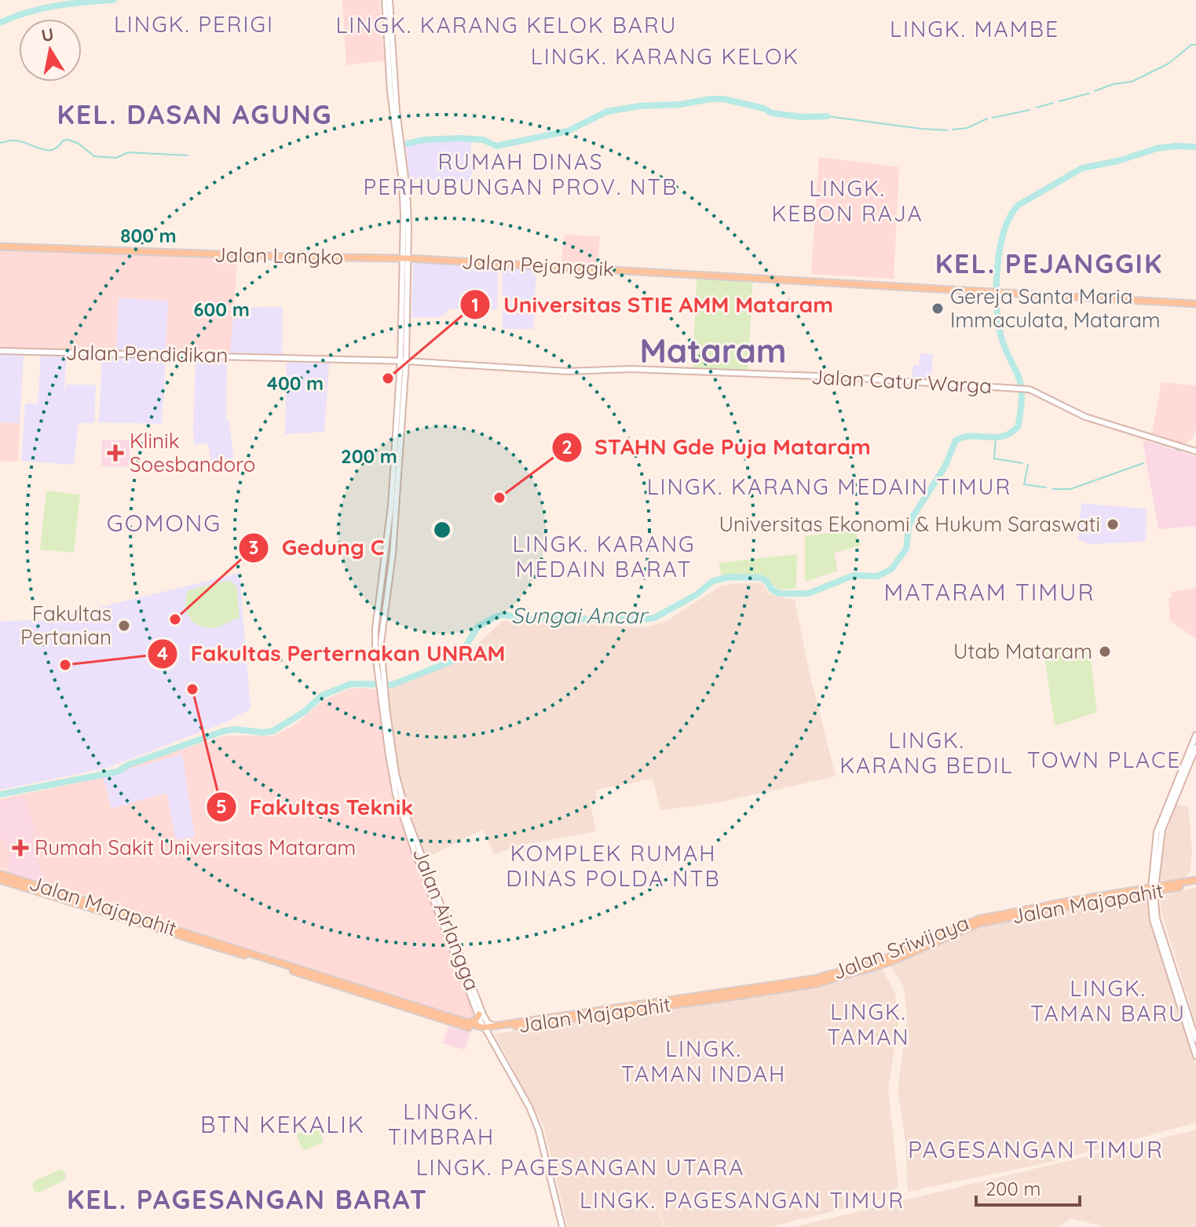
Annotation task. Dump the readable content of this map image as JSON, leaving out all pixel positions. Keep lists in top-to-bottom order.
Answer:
{
  "streets": {
    "main road": [
      "Jalan Langko",
      "Jalan Pejanggik",
      "Jalan Pendidikan",
      "Jalan Catur Warga",
      "Jalan Majapahit",
      "Jalan Airlangga",
      "Jalan Sriwijaya"
    ]
  },
  "crossings": [
    ["Jalan Langko", "Jalan Pejanggik"],
    ["Jalan Langko", "Jalan Airlangga"],
    ["Jalan Pejanggik", "Jalan Airlangga"],
    ["Jalan Pendidikan", "Jalan Catur Warga"],
    ["Jalan Pendidikan", "Jalan Airlangga"],
    ["Jalan Catur Warga", "Jalan Airlangga"],
    ["Jalan Majapahit", "Jalan Airlangga"],
    ["Jalan Majapahit", "Jalan Sriwijaya"],
    ["Jalan Airlangga", "Jalan Sriwijaya"]
  ],
  "districts": [
    "LINGK. PERIGI",
    "LINGK. KARANG KELOK BARU",
    "LINGK. MAMBE",
    "LINGK. KARANG KELOK",
    "KEL. DASAN AGUNG",
    "RUMAH DINAS PERHUBUNGAN PROV. NTB",
    "LINGK. KEBON RAJA",
    "KEL. PEJANGGIK",
    "Mataram",
    "LINGK. KARANG MEDAIN TIMUR",
    "GOMONG",
    "LINGK. KARANG MEDAIN BARAT",
    "MATARAM TIMUR",
    "LINGK. KARANG BEDIL",
    "TOWN PLACE",
    "KOMPLEK RUMAH DINAS POLDA NTB",
    "LINGK. TAMAN BARU",
    "LINGK. TAMAN",
    "LINGK. TAMAN INDAH",
    "LINGK. TIMBRAH",
    "BTN KEKALIK",
    "PAGESANGAN TIMUR",
    "LINGK. PAGESANGAN UTARA",
    "KEL. PAGESANGAN BARAT",
    "LINGK. PAGESANGAN TIMUR"
  ],
  "water": ["Sungai Ancar"],
  "places": {
    "other": [
      "Gereja Santa Maria Immaculata, Mataram",
      "Universitas STIE AMM Mataram",
      "STAHN Gde Puja Mataram",
      "Universitas Ekonomi & Hukum Saraswati",
      "Gedung C",
      "Fakultas Pertanian",
      "Utab Mataram",
      "Fakultas Perternakan UNRAM",
      "Fakultas Teknik"
    ],
    "health": ["Klinik Soesbandoro", "Rumah Sakit Universitas Mataram"]
  },
  "scale_bar": "200 m",
  "north": "top",
  "rings": [
    "800 m",
    "600 m",
    "400 m",
    "200 m"
  ]
}
